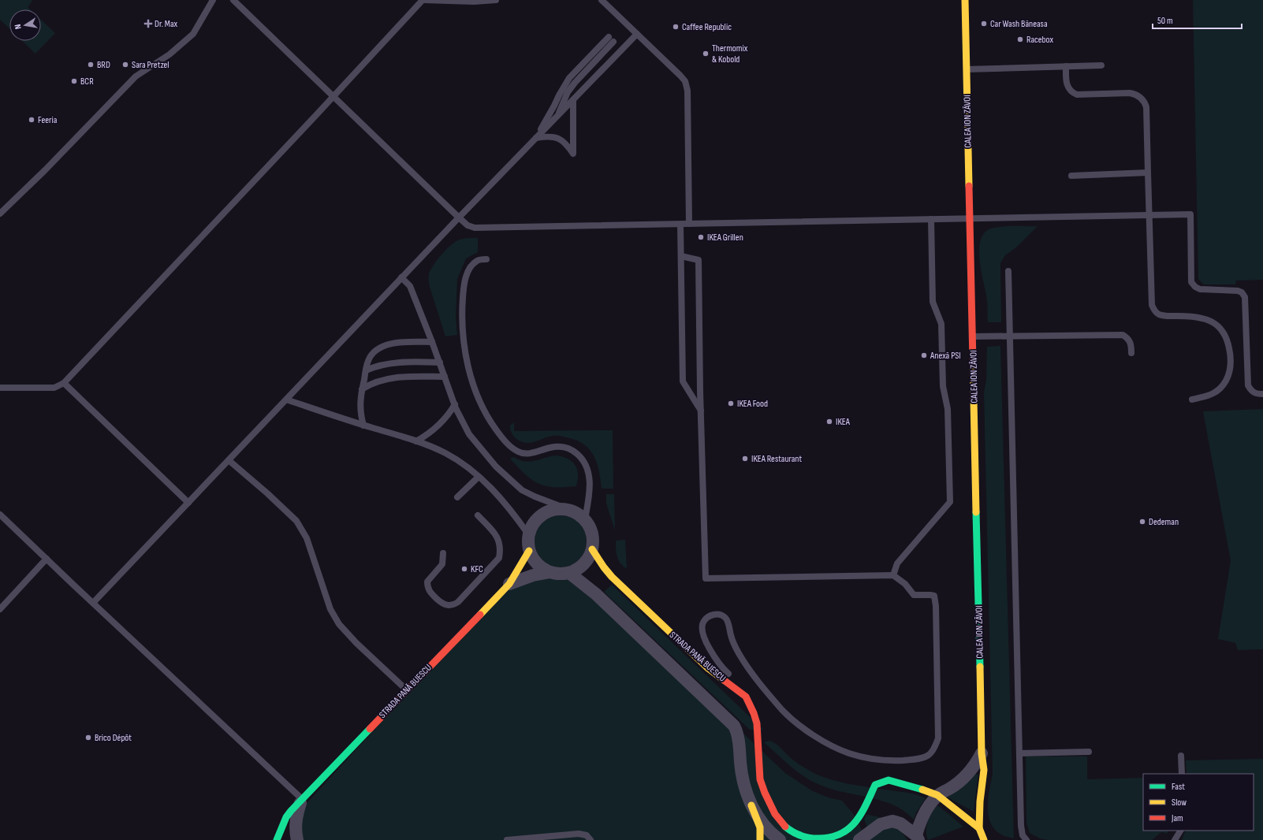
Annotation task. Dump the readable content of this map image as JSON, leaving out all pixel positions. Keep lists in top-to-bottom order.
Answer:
{
  "streets": {
    "main road": ["CALEA ION ZĂVOI", "STRADA PANĂ BUESCU"]
  },
  "crossings": [
    ["CALEA ION ZĂVOI", "STRADA PANĂ BUESCU"]
  ],
  "places": {
    "health": ["Dr. Max"],
    "other": [
      "Car Wash Băneasa",
      "Caffee Republic",
      "Racebox",
      "Thermomix & Kobold",
      "BRD",
      "Sara Pretzel",
      "BCR",
      "Feeria",
      "IKEA Grillen",
      "Anexă PSI",
      "IKEA Food",
      "IKEA",
      "IKEA Restaurant",
      "Dedeman",
      "KFC",
      "Brico Dépôt"
    ]
  },
  "legend": ["Fast", "Slow", "Jam"],
  "scale_bar": "50 m",
  "north": "left"
}
